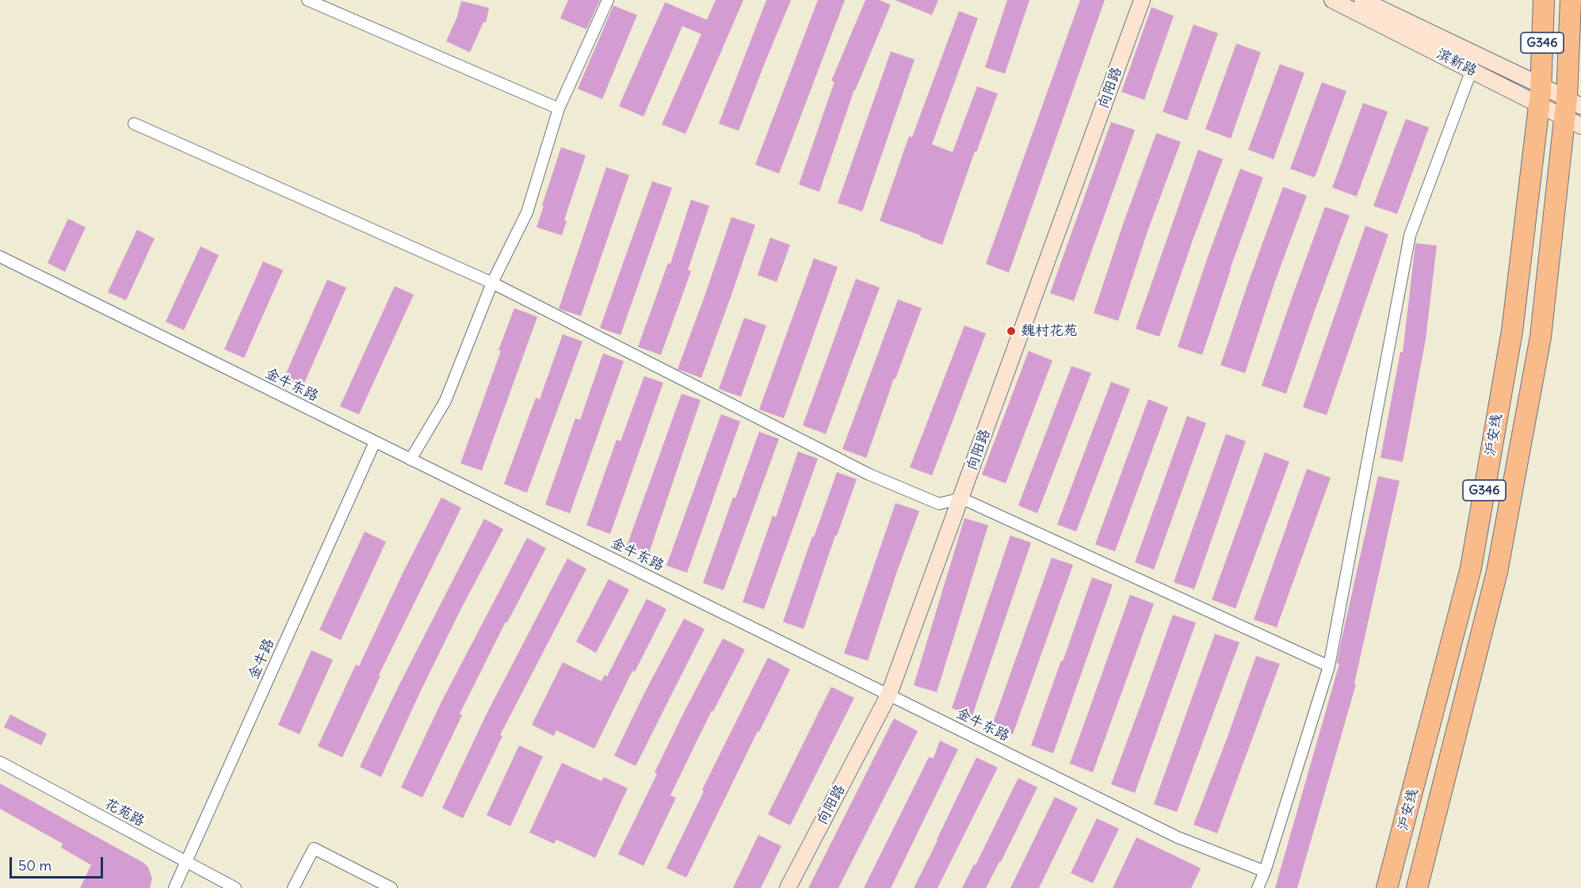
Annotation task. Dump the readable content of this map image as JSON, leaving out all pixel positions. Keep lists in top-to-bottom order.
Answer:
{
  "streets": {
    "highway": ["G346", "沪安线"],
    "street": [
      "滨新路",
      "向阳路",
      "金牛东路",
      "金牛路",
      "花苑路"
    ]
  },
  "crossings": [
    ["滨新路", "沪安线"],
    ["向阳路", "金牛东路"],
    ["金牛东路", "金牛路"],
    ["金牛路", "花苑路"]
  ],
  "places": ["魏村花苑"],
  "scale_bar": "50 m"
}
